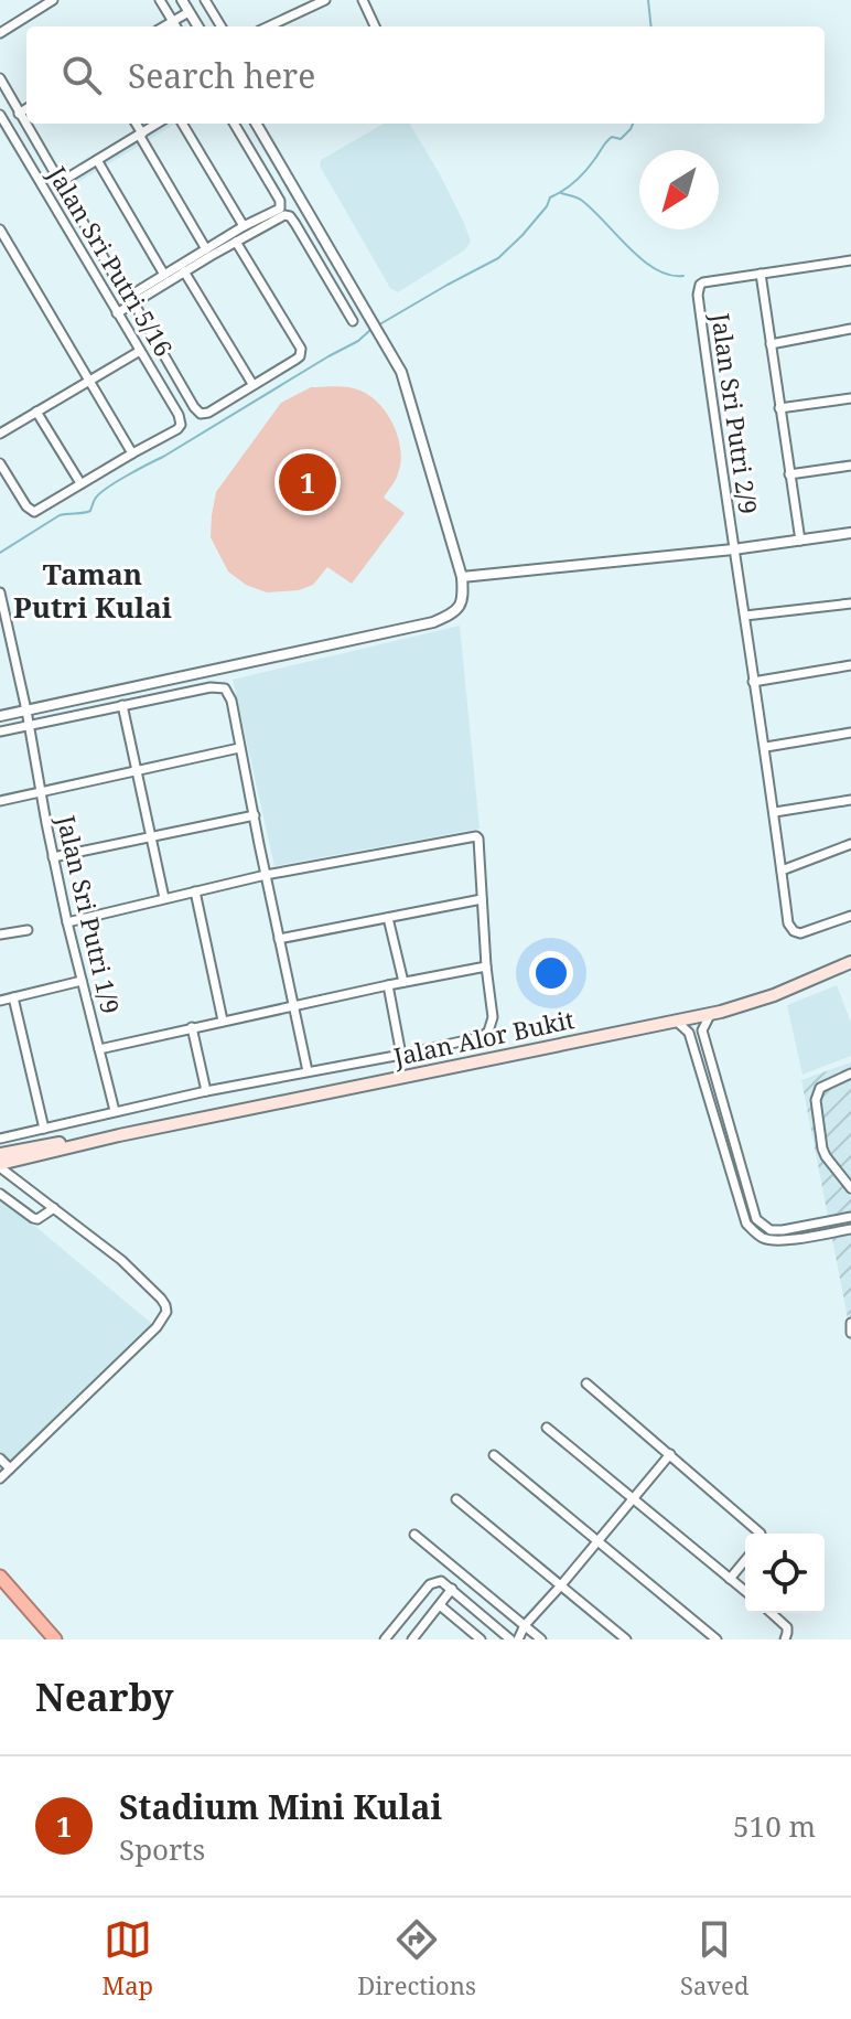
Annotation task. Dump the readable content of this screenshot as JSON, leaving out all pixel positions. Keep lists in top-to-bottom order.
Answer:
{
  "streets": {
    "main road": ["Jalan Alor Bukit"],
    "street": ["Jalan Sri Putri 5/16", "Jalan Sri Putri 2/9", "Jalan Sri Putri 1/9"]
  },
  "districts": ["Taman Putri Kulai"],
  "north": "bottom left",
  "page": {
    "search": "Search here",
    "pins": "1",
    "heading": "Nearby",
    "list": [
      {
        "mark": "1",
        "name": "Stadium Mini Kulai",
        "note": "Sports",
        "value": "510 m"
      }
    ],
    "nav": ["Map", "Directions", "Saved"]
  }
}
